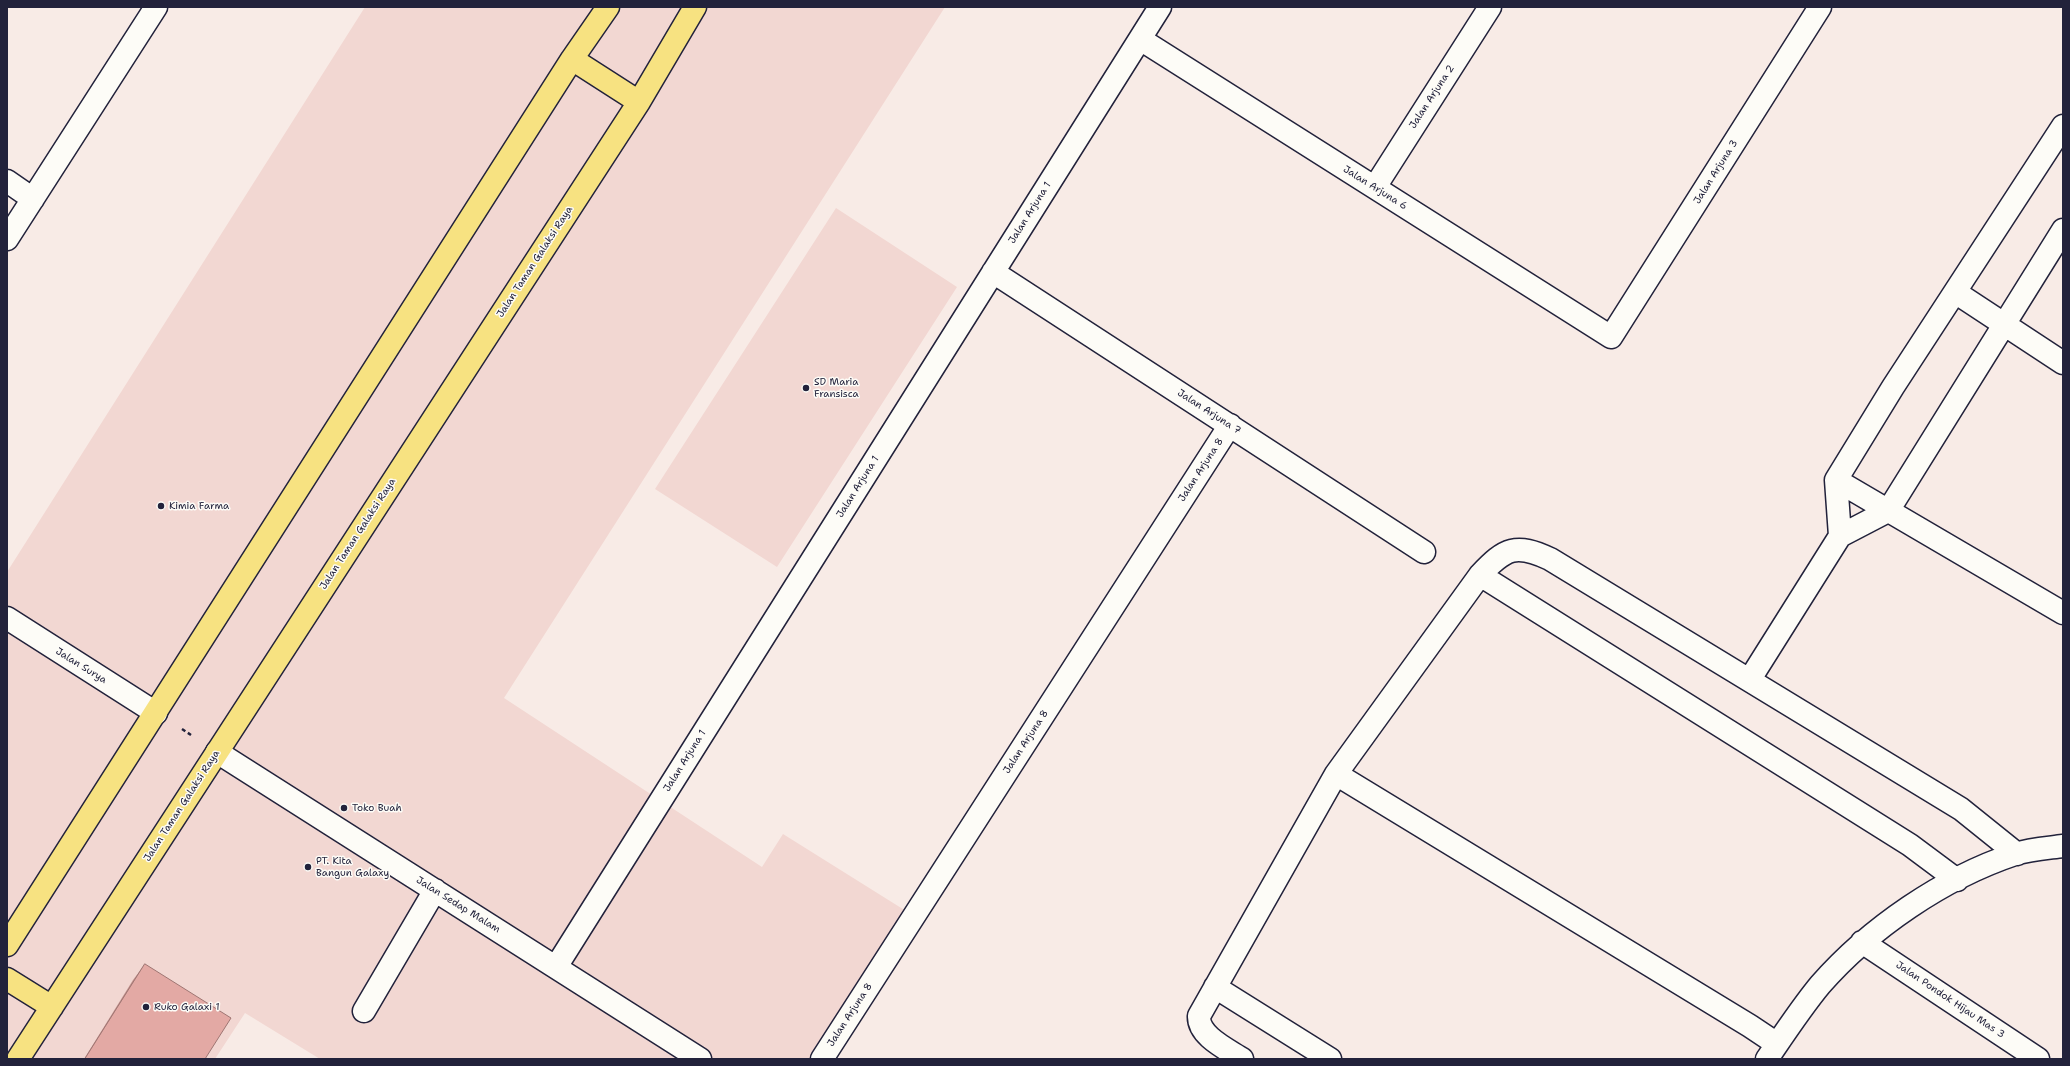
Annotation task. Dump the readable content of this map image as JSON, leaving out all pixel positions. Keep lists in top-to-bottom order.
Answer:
{
  "streets": {
    "main road": ["Jalan Taman Galaksi Raya"],
    "street": [
      "Jalan Arjuna 2",
      "Jalan Arjuna 3",
      "Jalan Arjuna 6",
      "Jalan Arjuna 1",
      "Jalan Arjuna 7",
      "Jalan Arjuna 8",
      "Jalan Surya",
      "Jalan Sedap Malam",
      "Jalan Pondok Hijau Mas 3"
    ]
  },
  "crossings": [
    ["Jalan Arjuna 2", "Jalan Arjuna 6"],
    ["Jalan Arjuna 3", "Jalan Arjuna 6"],
    ["Jalan Arjuna 6", "Jalan Arjuna 1"],
    ["Jalan Arjuna 1", "Jalan Arjuna 7"],
    ["Jalan Arjuna 1", "Jalan Sedap Malam"],
    ["Jalan Taman Galaksi Raya", "Jalan Sedap Malam"],
    ["Jalan Arjuna 7", "Jalan Arjuna 8"]
  ],
  "places": [
    "SD Maria Fransisca",
    "Kimia Farma",
    "Toko Buah",
    "PT. Kita Bangun Galaxy",
    "Ruko Galaxi 1"
  ]
}
